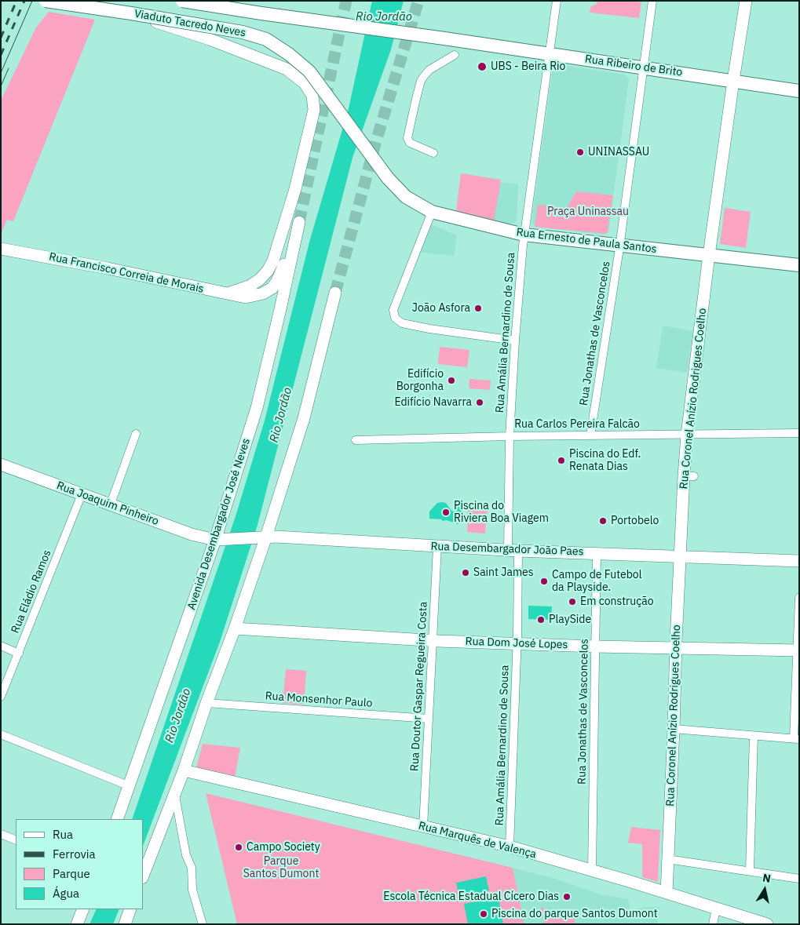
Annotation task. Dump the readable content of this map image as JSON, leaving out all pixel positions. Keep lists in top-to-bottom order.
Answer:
{
  "streets": {
    "main road": ["Viaduto Tacredo Neves", "Rua Ribeiro de Brito", "Rua Ernesto de Paula Santos"],
    "street": [
      "Rua Francisco Correia de Morais",
      "Rua Amália Bernardino de Sousa",
      "Rua Jonathas de Vasconcelos",
      "Rua Coronel Anízio Rodrigues Coelho",
      "Rua Carlos Pereira Falcão",
      "Rua Joaquim Pinheiro",
      "Avenida Desembargador José Neves",
      "Rua Desembargador João Paes",
      "Rua Eládio Ramos",
      "Rua Dom José Lopes",
      "Rua Doutor Gaspar Regueira Costa",
      "Rua Monsenhor Paulo",
      "Rua Marquês de Valença"
    ]
  },
  "crossings": [
    ["Viaduto Tacredo Neves", "Rua Ribeiro de Brito"],
    ["Viaduto Tacredo Neves", "Rua Ernesto de Paula Santos"],
    ["Rua Ribeiro de Brito", "Rua Amália Bernardino de Sousa"],
    ["Rua Ribeiro de Brito", "Rua Jonathas de Vasconcelos"],
    ["Rua Ribeiro de Brito", "Rua Coronel Anízio Rodrigues Coelho"],
    ["Rua Ernesto de Paula Santos", "Rua Amália Bernardino de Sousa"],
    ["Rua Ernesto de Paula Santos", "Rua Jonathas de Vasconcelos"],
    ["Rua Ernesto de Paula Santos", "Rua Coronel Anízio Rodrigues Coelho"],
    ["Rua Francisco Correia de Morais", "Avenida Desembargador José Neves"],
    ["Rua Amália Bernardino de Sousa", "Rua Carlos Pereira Falcão"],
    ["Rua Amália Bernardino de Sousa", "Rua Desembargador João Paes"],
    ["Rua Amália Bernardino de Sousa", "Rua Dom José Lopes"],
    ["Rua Amália Bernardino de Sousa", "Rua Marquês de Valença"],
    ["Rua Jonathas de Vasconcelos", "Rua Carlos Pereira Falcão"],
    ["Rua Jonathas de Vasconcelos", "Rua Desembargador João Paes"],
    ["Rua Jonathas de Vasconcelos", "Rua Dom José Lopes"],
    ["Rua Jonathas de Vasconcelos", "Rua Marquês de Valença"],
    ["Rua Coronel Anízio Rodrigues Coelho", "Rua Carlos Pereira Falcão"],
    ["Rua Coronel Anízio Rodrigues Coelho", "Rua Desembargador João Paes"],
    ["Rua Coronel Anízio Rodrigues Coelho", "Rua Dom José Lopes"],
    ["Rua Coronel Anízio Rodrigues Coelho", "Rua Marquês de Valença"],
    ["Rua Joaquim Pinheiro", "Avenida Desembargador José Neves"],
    ["Rua Joaquim Pinheiro", "Rua Desembargador João Paes"],
    ["Rua Joaquim Pinheiro", "Rua Eládio Ramos"],
    ["Avenida Desembargador José Neves", "Rua Desembargador João Paes"],
    ["Rua Desembargador João Paes", "Rua Doutor Gaspar Regueira Costa"],
    ["Rua Dom José Lopes", "Rua Doutor Gaspar Regueira Costa"],
    ["Rua Doutor Gaspar Regueira Costa", "Rua Monsenhor Paulo"],
    ["Rua Doutor Gaspar Regueira Costa", "Rua Marquês de Valença"]
  ],
  "water": ["Rio Jordão"],
  "parks": ["Praça Uninassau", "Parque Santos Dumont"],
  "places": [
    "UBS - Beira Rio",
    "UNINASSAU",
    "João Asfora",
    "Edifício Borgonha",
    "Edifício Navarra",
    "Piscina do Edf. Renata Dias",
    "Piscina do Riviera Boa Viagem",
    "Portobelo",
    "Saint James",
    "Campo de Futebol da Playside.",
    "Em construção",
    "PlaySide",
    "Campo Society",
    "Escola Técnica Estadual Cícero Dias",
    "Piscina do parque Santos Dumont"
  ],
  "legend": [
    "Rua",
    "Ferrovia",
    "Parque",
    "Água"
  ],
  "north": "top"
}
